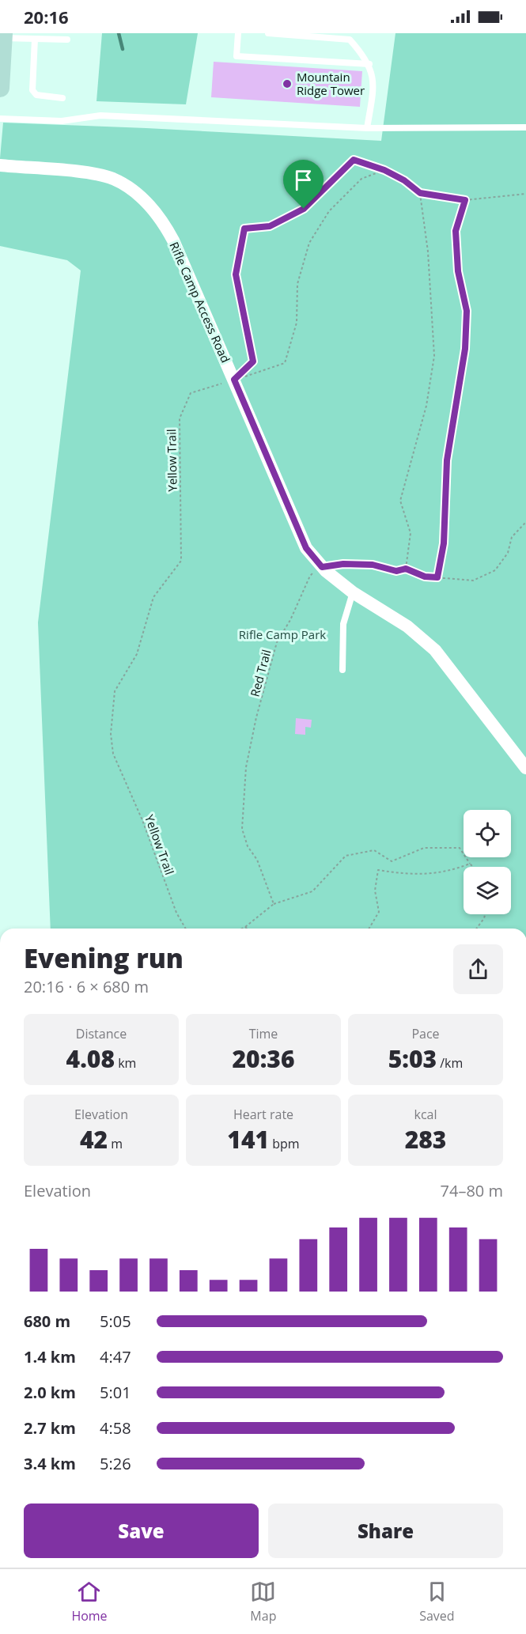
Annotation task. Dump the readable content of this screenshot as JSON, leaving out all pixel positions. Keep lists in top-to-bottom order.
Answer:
{
  "streets": {
    "street": ["Rifle Camp Access Road"],
    "path": ["Yellow Trail", "Red Trail"]
  },
  "crossings": [
    ["Rifle Camp Access Road", "Yellow Trail"],
    ["Rifle Camp Access Road", "Red Trail"]
  ],
  "parks": ["Rifle Camp Park"],
  "places": ["Mountain Ridge Tower"],
  "page": {
    "status": "20:16",
    "heading": ["Evening run", "20:16 · 6 × 680 m"],
    "stats": [
      ["Distance", "4.08 km"],
      ["Time", "20:36"],
      ["Pace", "5:03 /km"],
      ["Elevation", "42 m"],
      ["Heart rate", "141 bpm"],
      ["kcal", "283"]
    ],
    "chart": ["Elevation", "74–80 m"],
    "list": [
      {
        "name": "680 m",
        "note": "5:05"
      },
      {
        "name": "1.4 km",
        "note": "4:47"
      },
      {
        "name": "2.0 km",
        "note": "5:01"
      },
      {
        "name": "2.7 km",
        "note": "4:58"
      },
      {
        "name": "3.4 km",
        "note": "5:26"
      }
    ],
    "buttons": ["Save", "Share"],
    "tabs": ["Home", "Map", "Saved"]
  }
}
